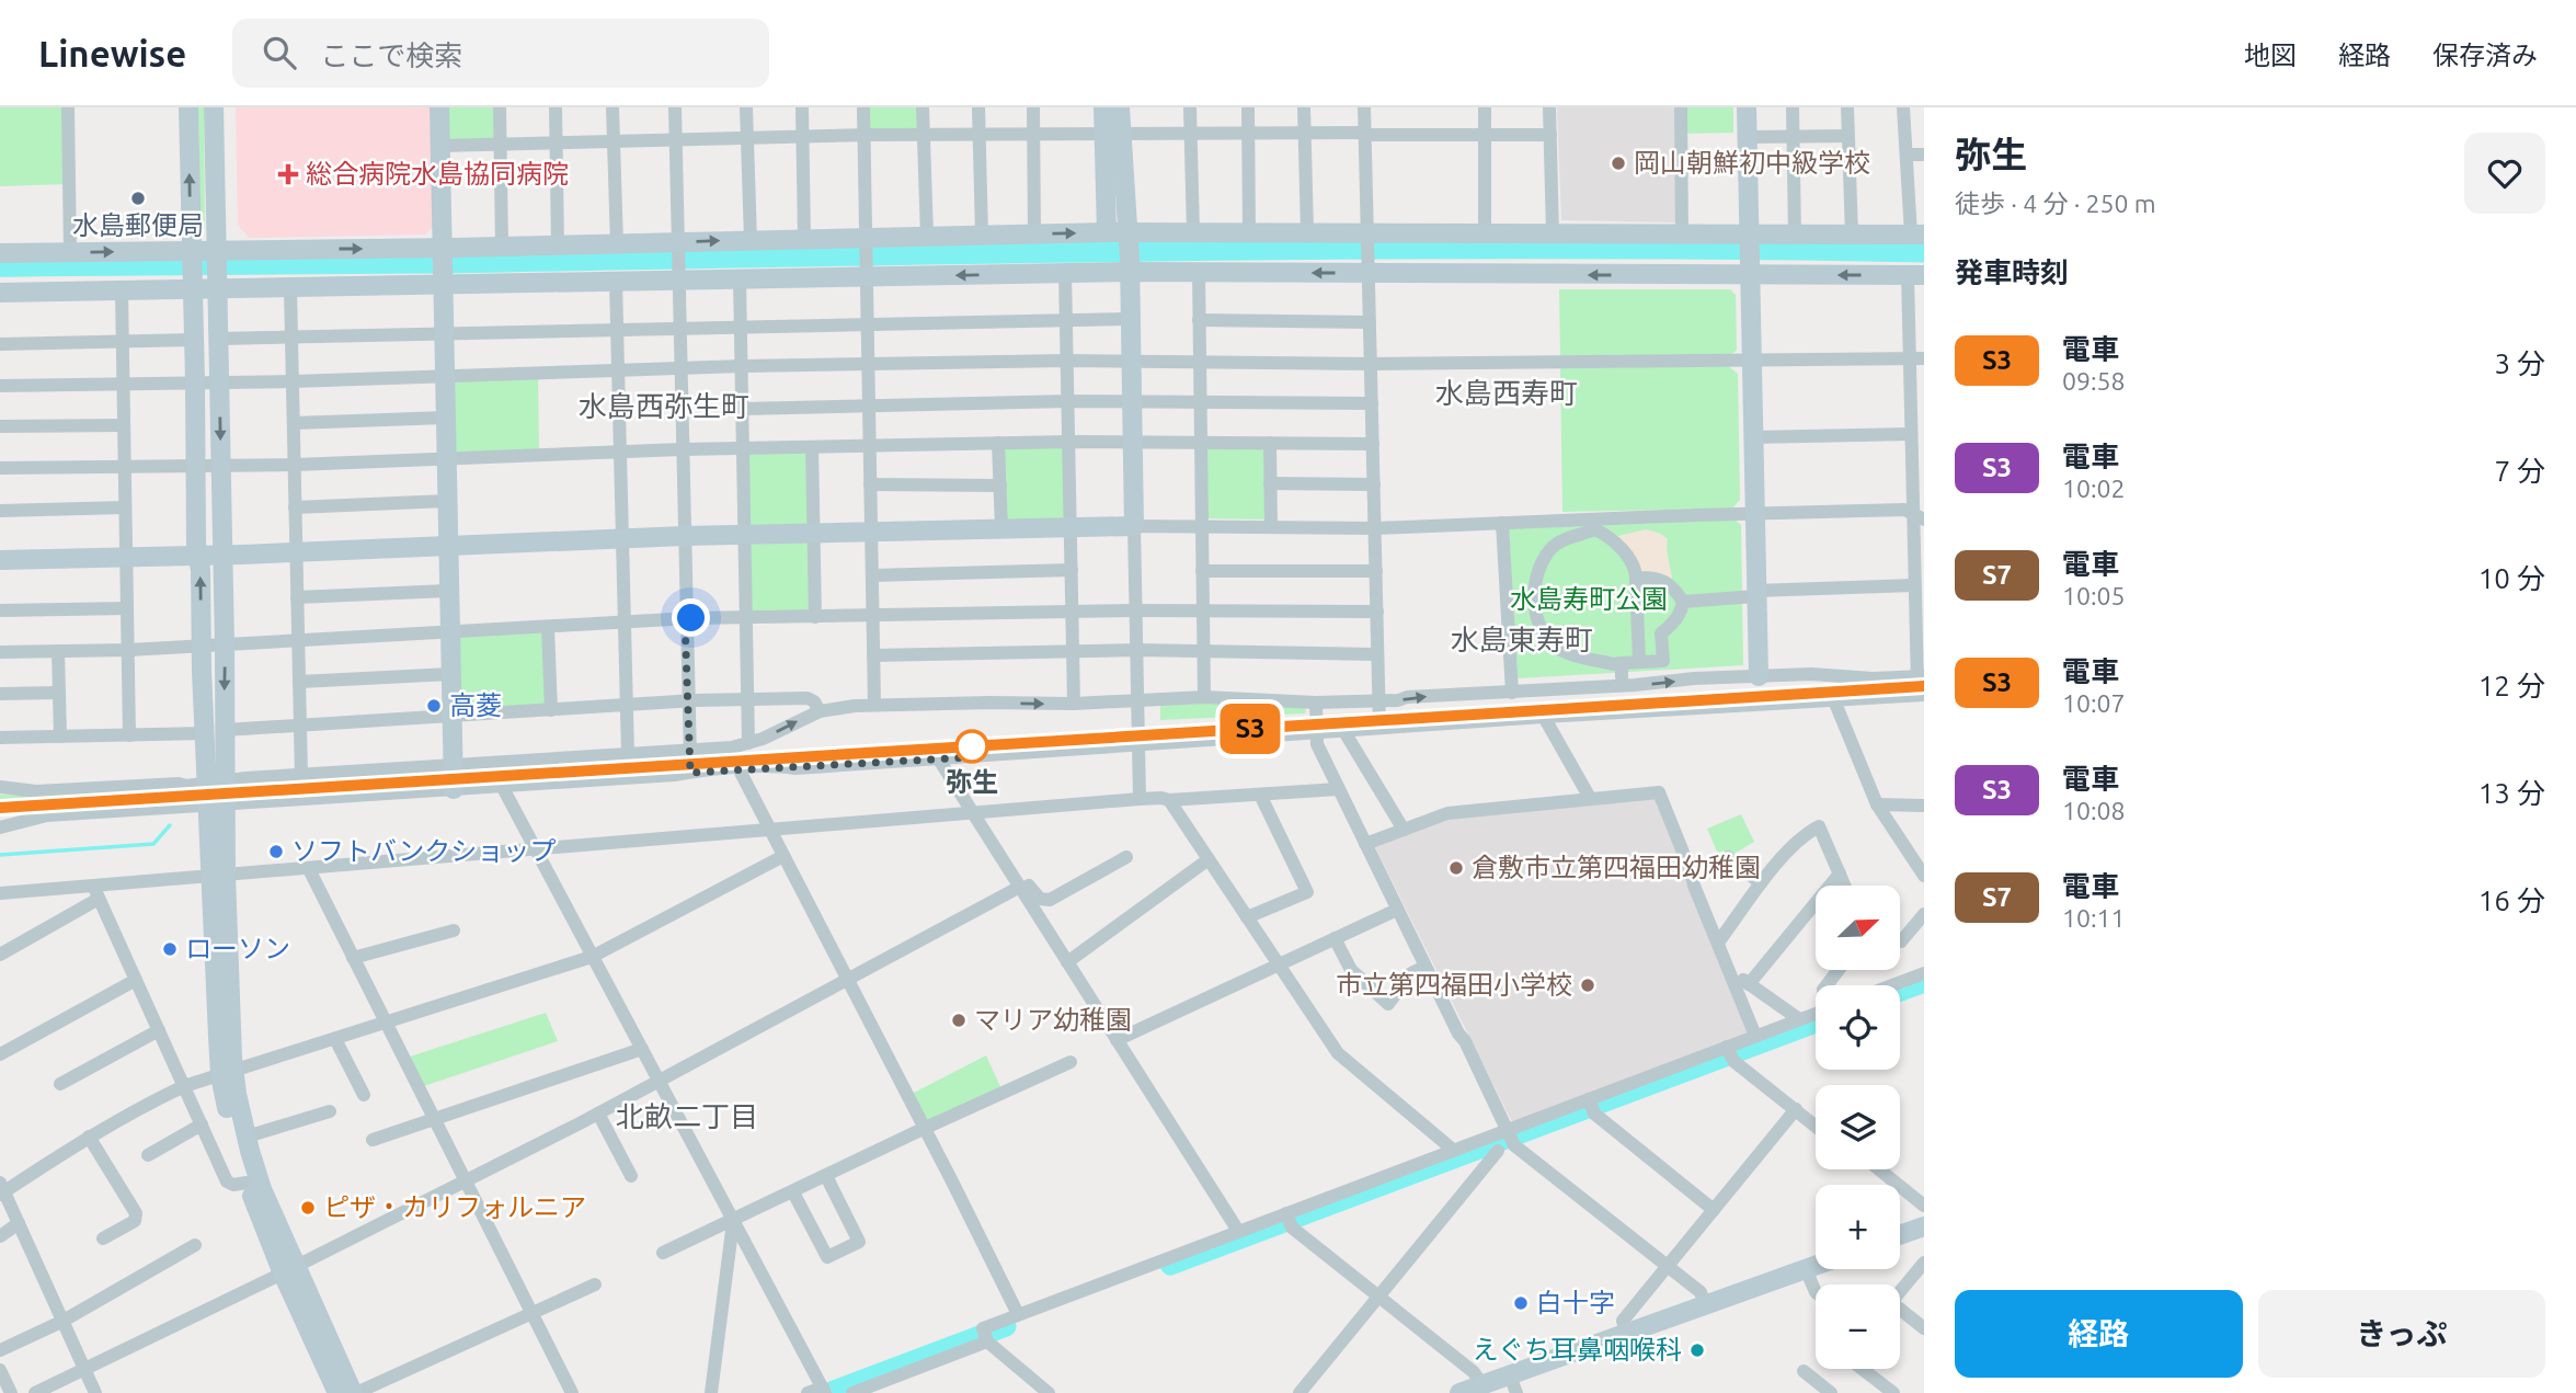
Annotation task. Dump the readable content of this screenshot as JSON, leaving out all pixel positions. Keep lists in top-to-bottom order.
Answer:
{
  "districts": [
    "水島西寿町",
    "水島西弥生町",
    "水島東寿町",
    "北畝二丁目"
  ],
  "parks": ["水島寿町公園"],
  "places": {
    "other": [
      "岡山朝鮮初中級学校",
      "水島郵便局",
      "高菱",
      "弥生",
      "ソフトバンクショップ",
      "倉敷市立第四福田幼稚園",
      "ローソン",
      "市立第四福田小学校",
      "マリア幼稚園",
      "ピザ・カリフォルニア",
      "白十字",
      "えぐち耳鼻咽喉科"
    ],
    "health": ["総合病院水島協同病院"]
  },
  "north": "top right",
  "page": {
    "header": "Linewise",
    "search": "ここで検索",
    "nav": ["地図", "経路", "保存済み"],
    "on_map": "S3",
    "heading": [
      ["弥生", "徒歩 · 4 分 · 250 m"],
      "発車時刻"
    ],
    "list": [
      {
        "mark": "S3",
        "name": "電車",
        "note": "09:58",
        "value": "3 分"
      },
      {
        "mark": "S3",
        "name": "電車",
        "note": "10:02",
        "value": "7 分"
      },
      {
        "mark": "S7",
        "name": "電車",
        "note": "10:05",
        "value": "10 分"
      },
      {
        "mark": "S3",
        "name": "電車",
        "note": "10:07",
        "value": "12 分"
      },
      {
        "mark": "S3",
        "name": "電車",
        "note": "10:08",
        "value": "13 分"
      },
      {
        "mark": "S7",
        "name": "電車",
        "note": "10:11",
        "value": "16 分"
      }
    ],
    "map_buttons": ["+", "−"],
    "buttons": ["経路", "きっぷ"]
  }
}
